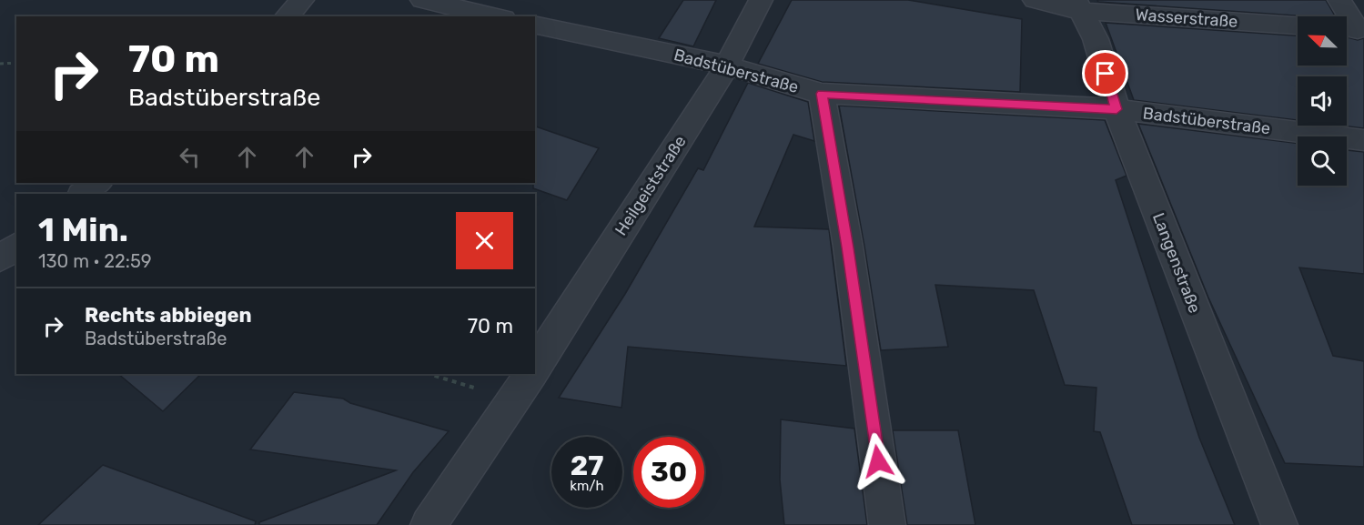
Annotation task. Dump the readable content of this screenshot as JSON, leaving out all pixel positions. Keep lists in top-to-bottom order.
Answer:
{
  "streets": {
    "street": [
      "Wasserstraße",
      "Badstüberstraße",
      "Heilgeiststraße",
      "Langenstraße"
    ]
  },
  "crossings": [
    ["Wasserstraße", "Langenstraße"],
    ["Badstüberstraße", "Heilgeiststraße"],
    ["Badstüberstraße", "Langenstraße"]
  ],
  "north": "top left",
  "page": {
    "turn": ["70 m", "Badstüberstraße"],
    "heading": ["1 Min.", "130 m · 22:59"],
    "list": [
      {
        "name": "Rechts abbiegen",
        "note": "Badstüberstraße",
        "value": "70 m"
      }
    ],
    "speed": "27 km/h",
    "limit": "30"
  }
}
